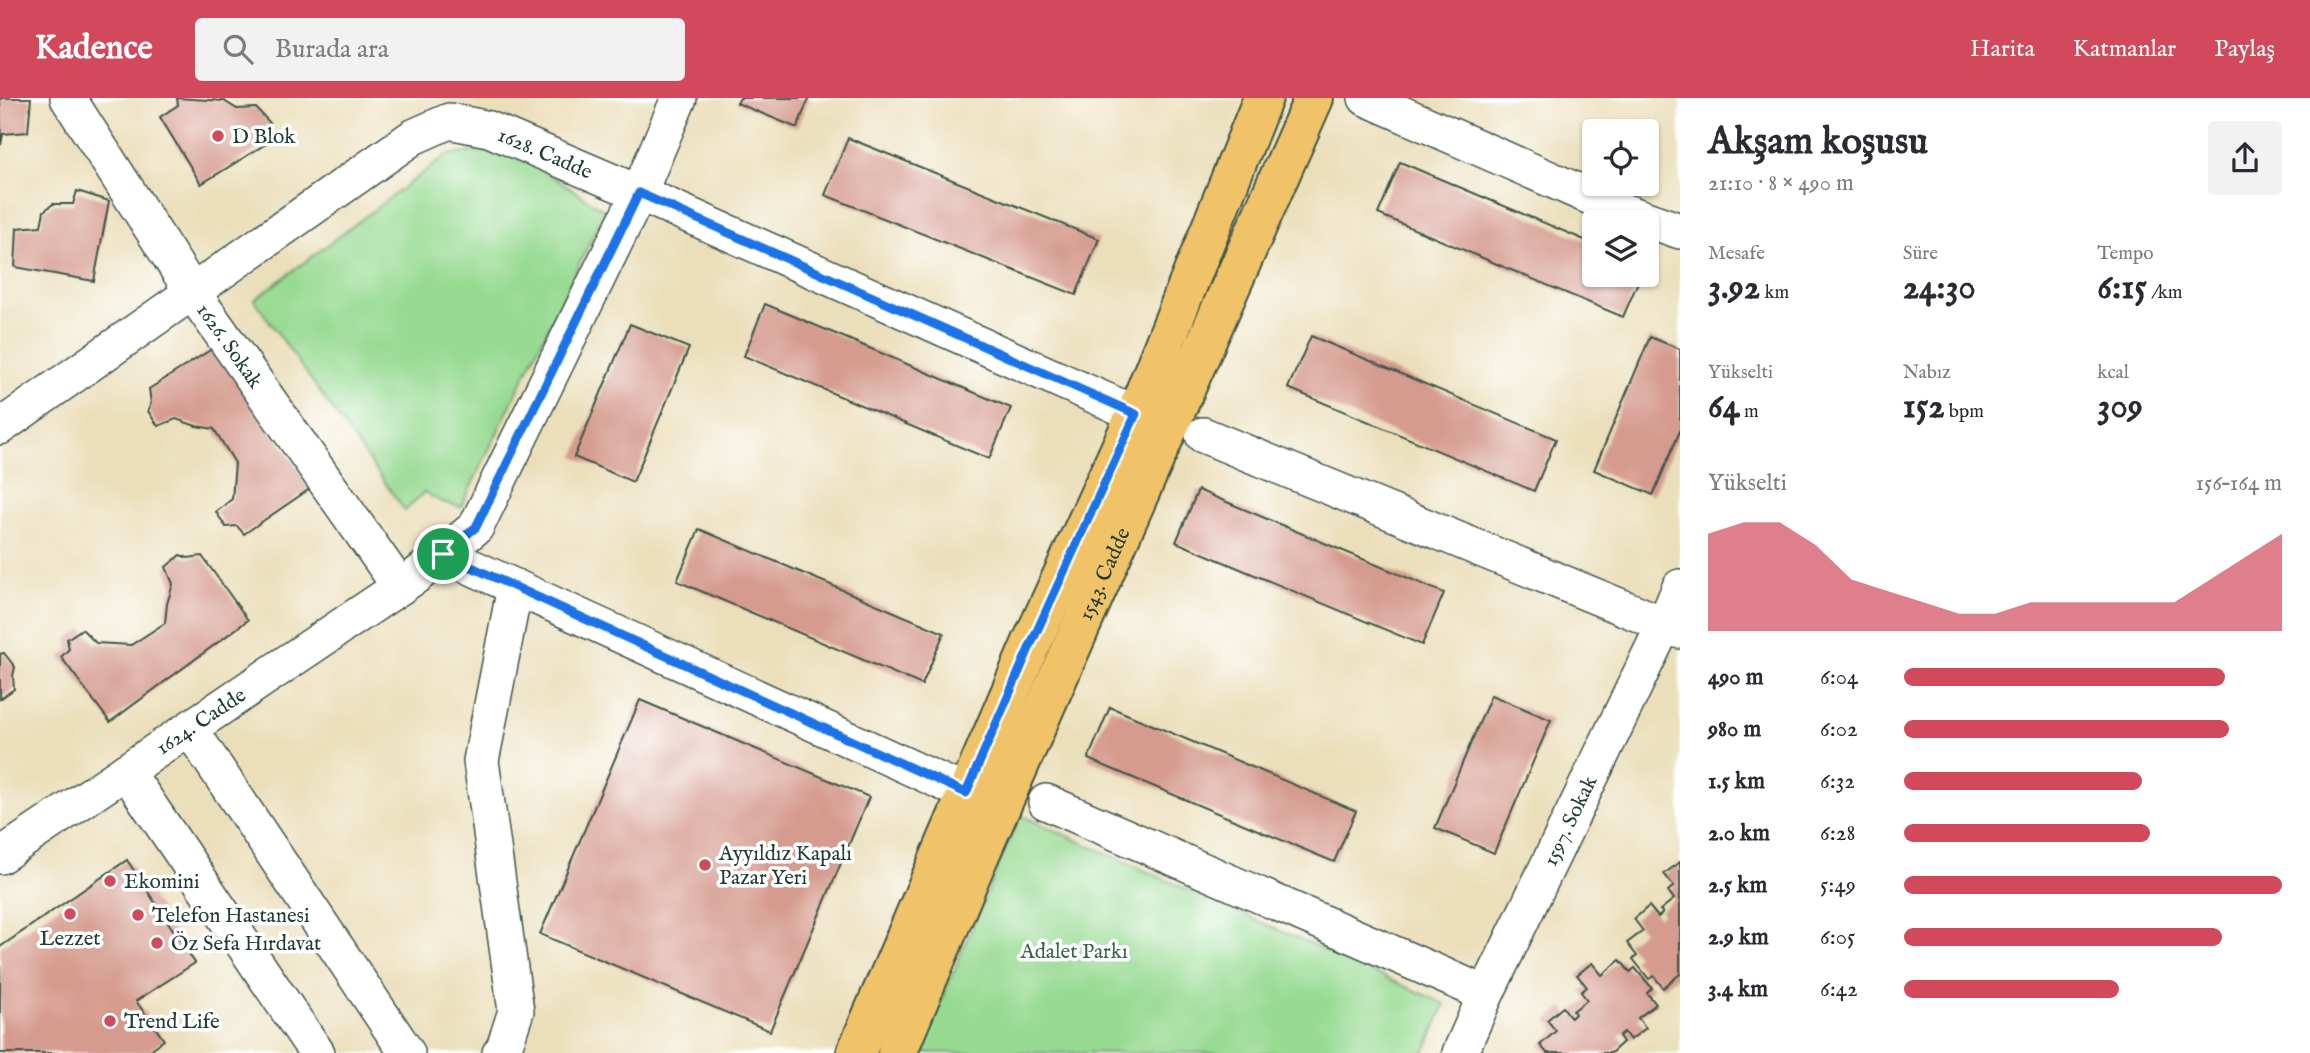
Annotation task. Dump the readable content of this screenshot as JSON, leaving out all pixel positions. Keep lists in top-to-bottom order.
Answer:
{
  "streets": {
    "main road": ["1543. Cadde"],
    "street": [
      "1628. Cadde",
      "1626. Sokak",
      "1624. Cadde",
      "1597. Sokak"
    ]
  },
  "crossings": [
    ["1628. Cadde", "1626. Sokak"],
    ["1628. Cadde", "1543. Cadde"],
    ["1628. Cadde", "1624. Cadde"],
    ["1626. Sokak", "1624. Cadde"]
  ],
  "parks": ["Adalet Parkı"],
  "places": [
    "D Blok",
    "Ayyıldız Kapalı Pazar Yeri",
    "Ekomini",
    "Lezzet",
    "Telefon Hastanesi",
    "Öz Sefa Hırdavat",
    "Trend Life"
  ],
  "page": {
    "header": "Kadence",
    "search": "Burada ara",
    "nav": ["Harita", "Katmanlar", "Paylaş"],
    "heading": ["Akşam koşusu", "21:10 · 8 × 490 m"],
    "stats": [
      ["Mesafe", "3.92 km"],
      ["Süre", "24:30"],
      ["Tempo", "6:15 /km"],
      ["Yükselti", "64 m"],
      ["Nabız", "152 bpm"],
      ["kcal", "309"]
    ],
    "chart": ["Yükselti", "156–164 m"],
    "list": [
      {
        "name": "490 m",
        "note": "6:04"
      },
      {
        "name": "980 m",
        "note": "6:02"
      },
      {
        "name": "1.5 km",
        "note": "6:32"
      },
      {
        "name": "2.0 km",
        "note": "6:28"
      },
      {
        "name": "2.5 km",
        "note": "5:49"
      },
      {
        "name": "2.9 km",
        "note": "6:05"
      },
      {
        "name": "3.4 km",
        "note": "6:42"
      }
    ]
  }
}
